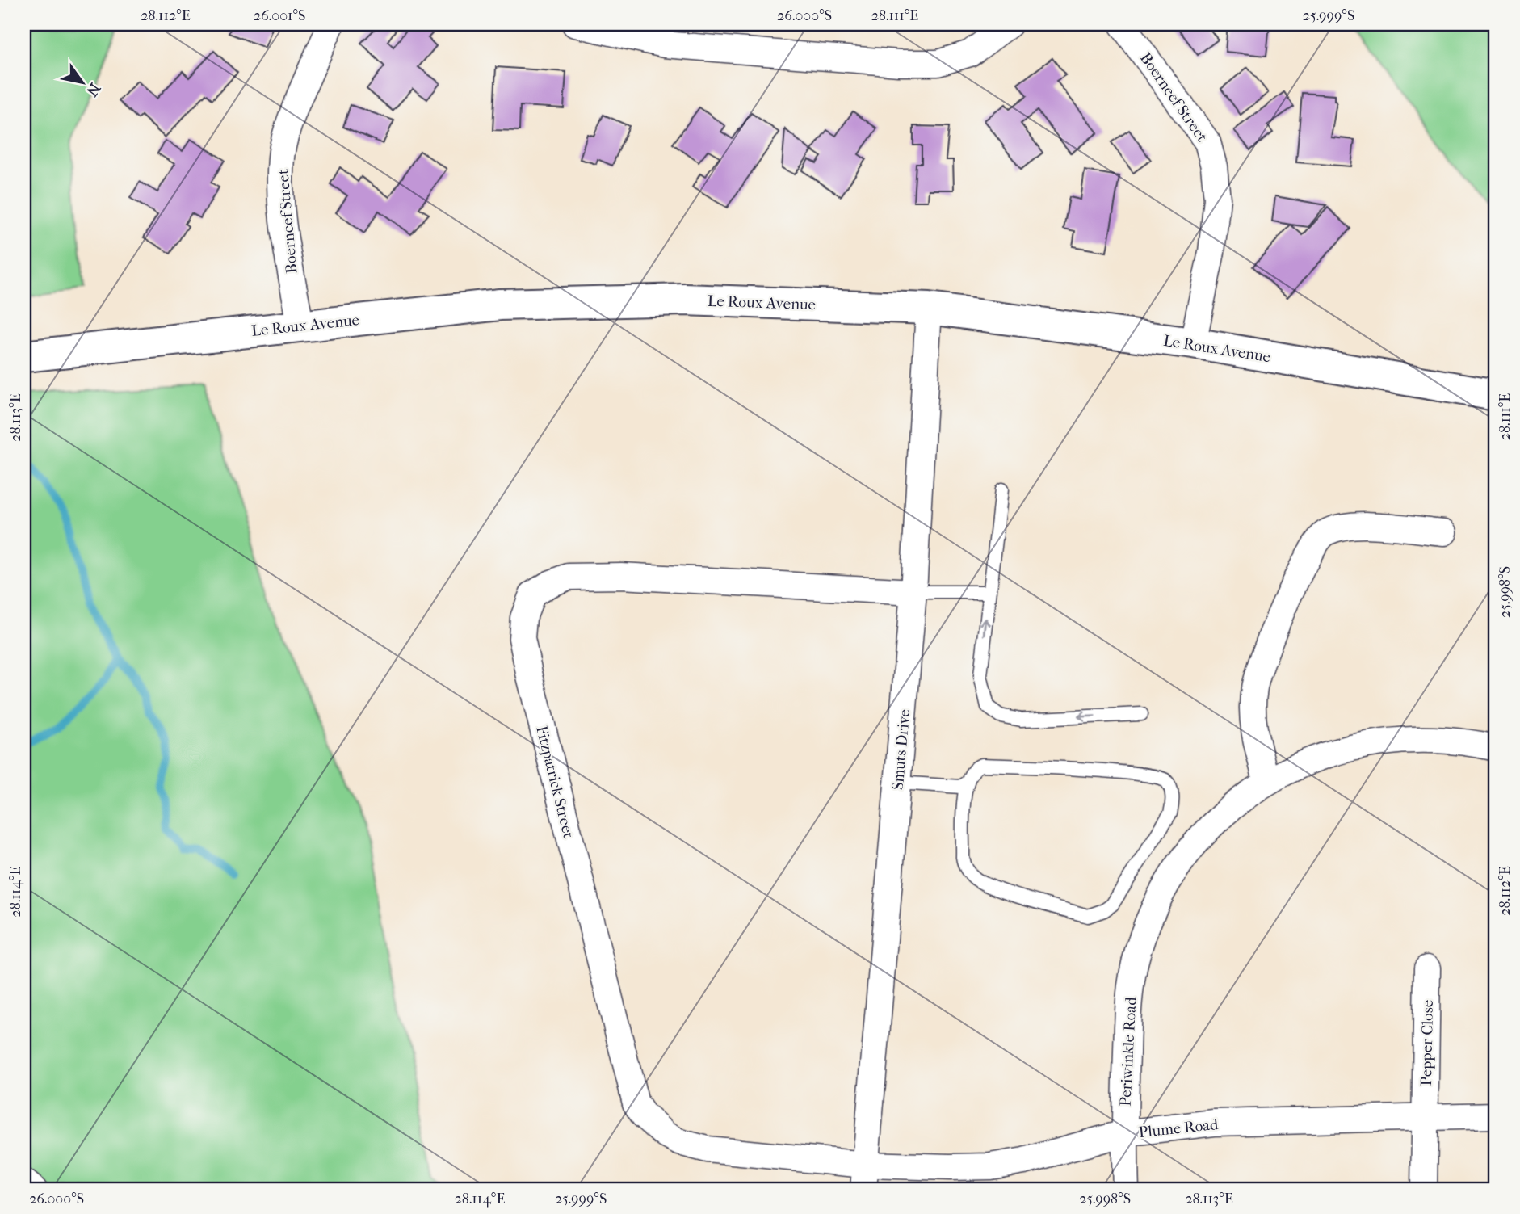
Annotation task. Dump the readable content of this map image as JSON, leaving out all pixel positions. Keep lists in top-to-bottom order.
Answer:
{
  "streets": {
    "main road": ["Le Roux Avenue"],
    "street": [
      "Boerneef Street",
      "Smuts Drive",
      "Fitzpatrick Street",
      "Pepper Close",
      "Periwinkle Road",
      "Plume Road"
    ]
  },
  "crossings": [
    ["Boerneef Street", "Le Roux Avenue"],
    ["Le Roux Avenue", "Smuts Drive"],
    ["Smuts Drive", "Fitzpatrick Street"],
    ["Smuts Drive", "Plume Road"],
    ["Fitzpatrick Street", "Plume Road"],
    ["Pepper Close", "Plume Road"],
    ["Periwinkle Road", "Plume Road"]
  ],
  "north": "bottom right",
  "coordinates": [
    "28.112°E",
    "26.001°S",
    "26.000°S",
    "28.111°E",
    "25.999°S",
    "28.113°E",
    "25.998°S",
    "28.114°E"
  ]
}
